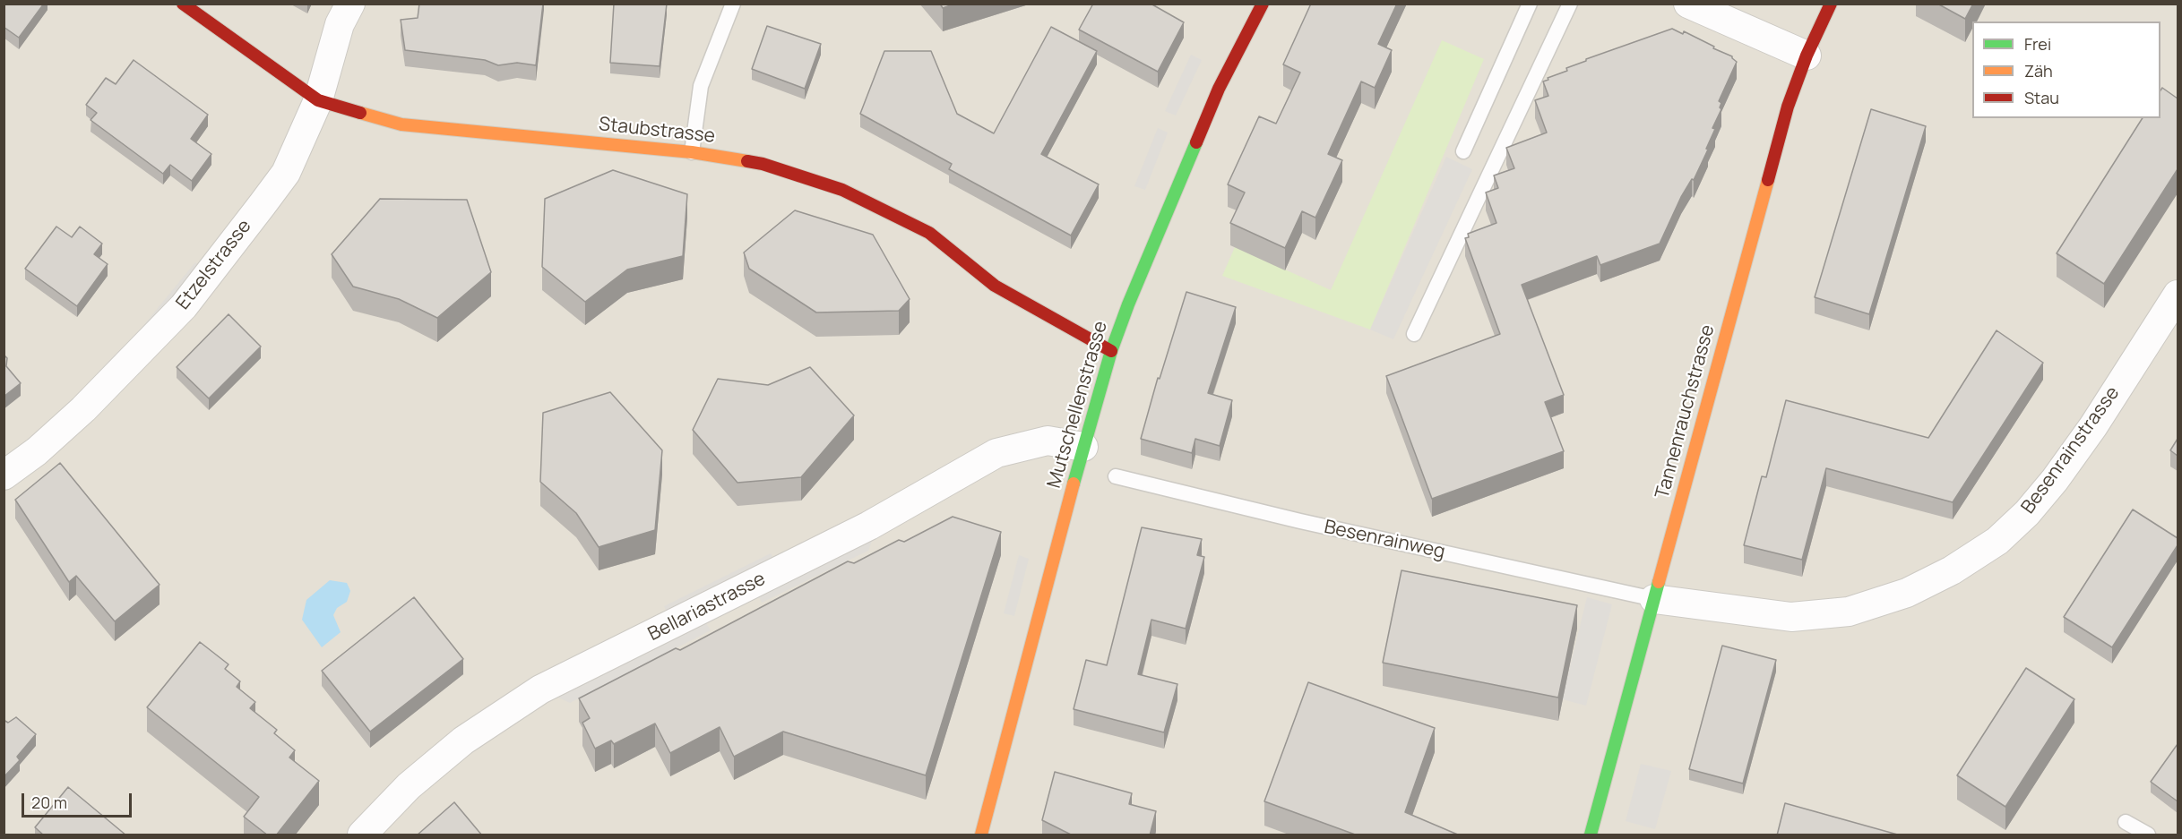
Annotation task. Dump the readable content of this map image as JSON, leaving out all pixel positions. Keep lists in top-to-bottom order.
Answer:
{
  "streets": {
    "street": [
      "Staubstrasse",
      "Etzelstrasse",
      "Mutschellenstrasse",
      "Tannenrauchstrasse",
      "Besenrainstrasse",
      "Bellariastrasse"
    ],
    "lane": ["Besenrainweg"]
  },
  "crossings": [
    ["Staubstrasse", "Etzelstrasse"],
    ["Staubstrasse", "Mutschellenstrasse"],
    ["Mutschellenstrasse", "Bellariastrasse"],
    ["Tannenrauchstrasse", "Besenrainstrasse"],
    ["Tannenrauchstrasse", "Besenrainweg"],
    ["Besenrainstrasse", "Besenrainweg"]
  ],
  "legend": ["Frei", "Zäh", "Stau"],
  "scale_bar": "20 m"
}
